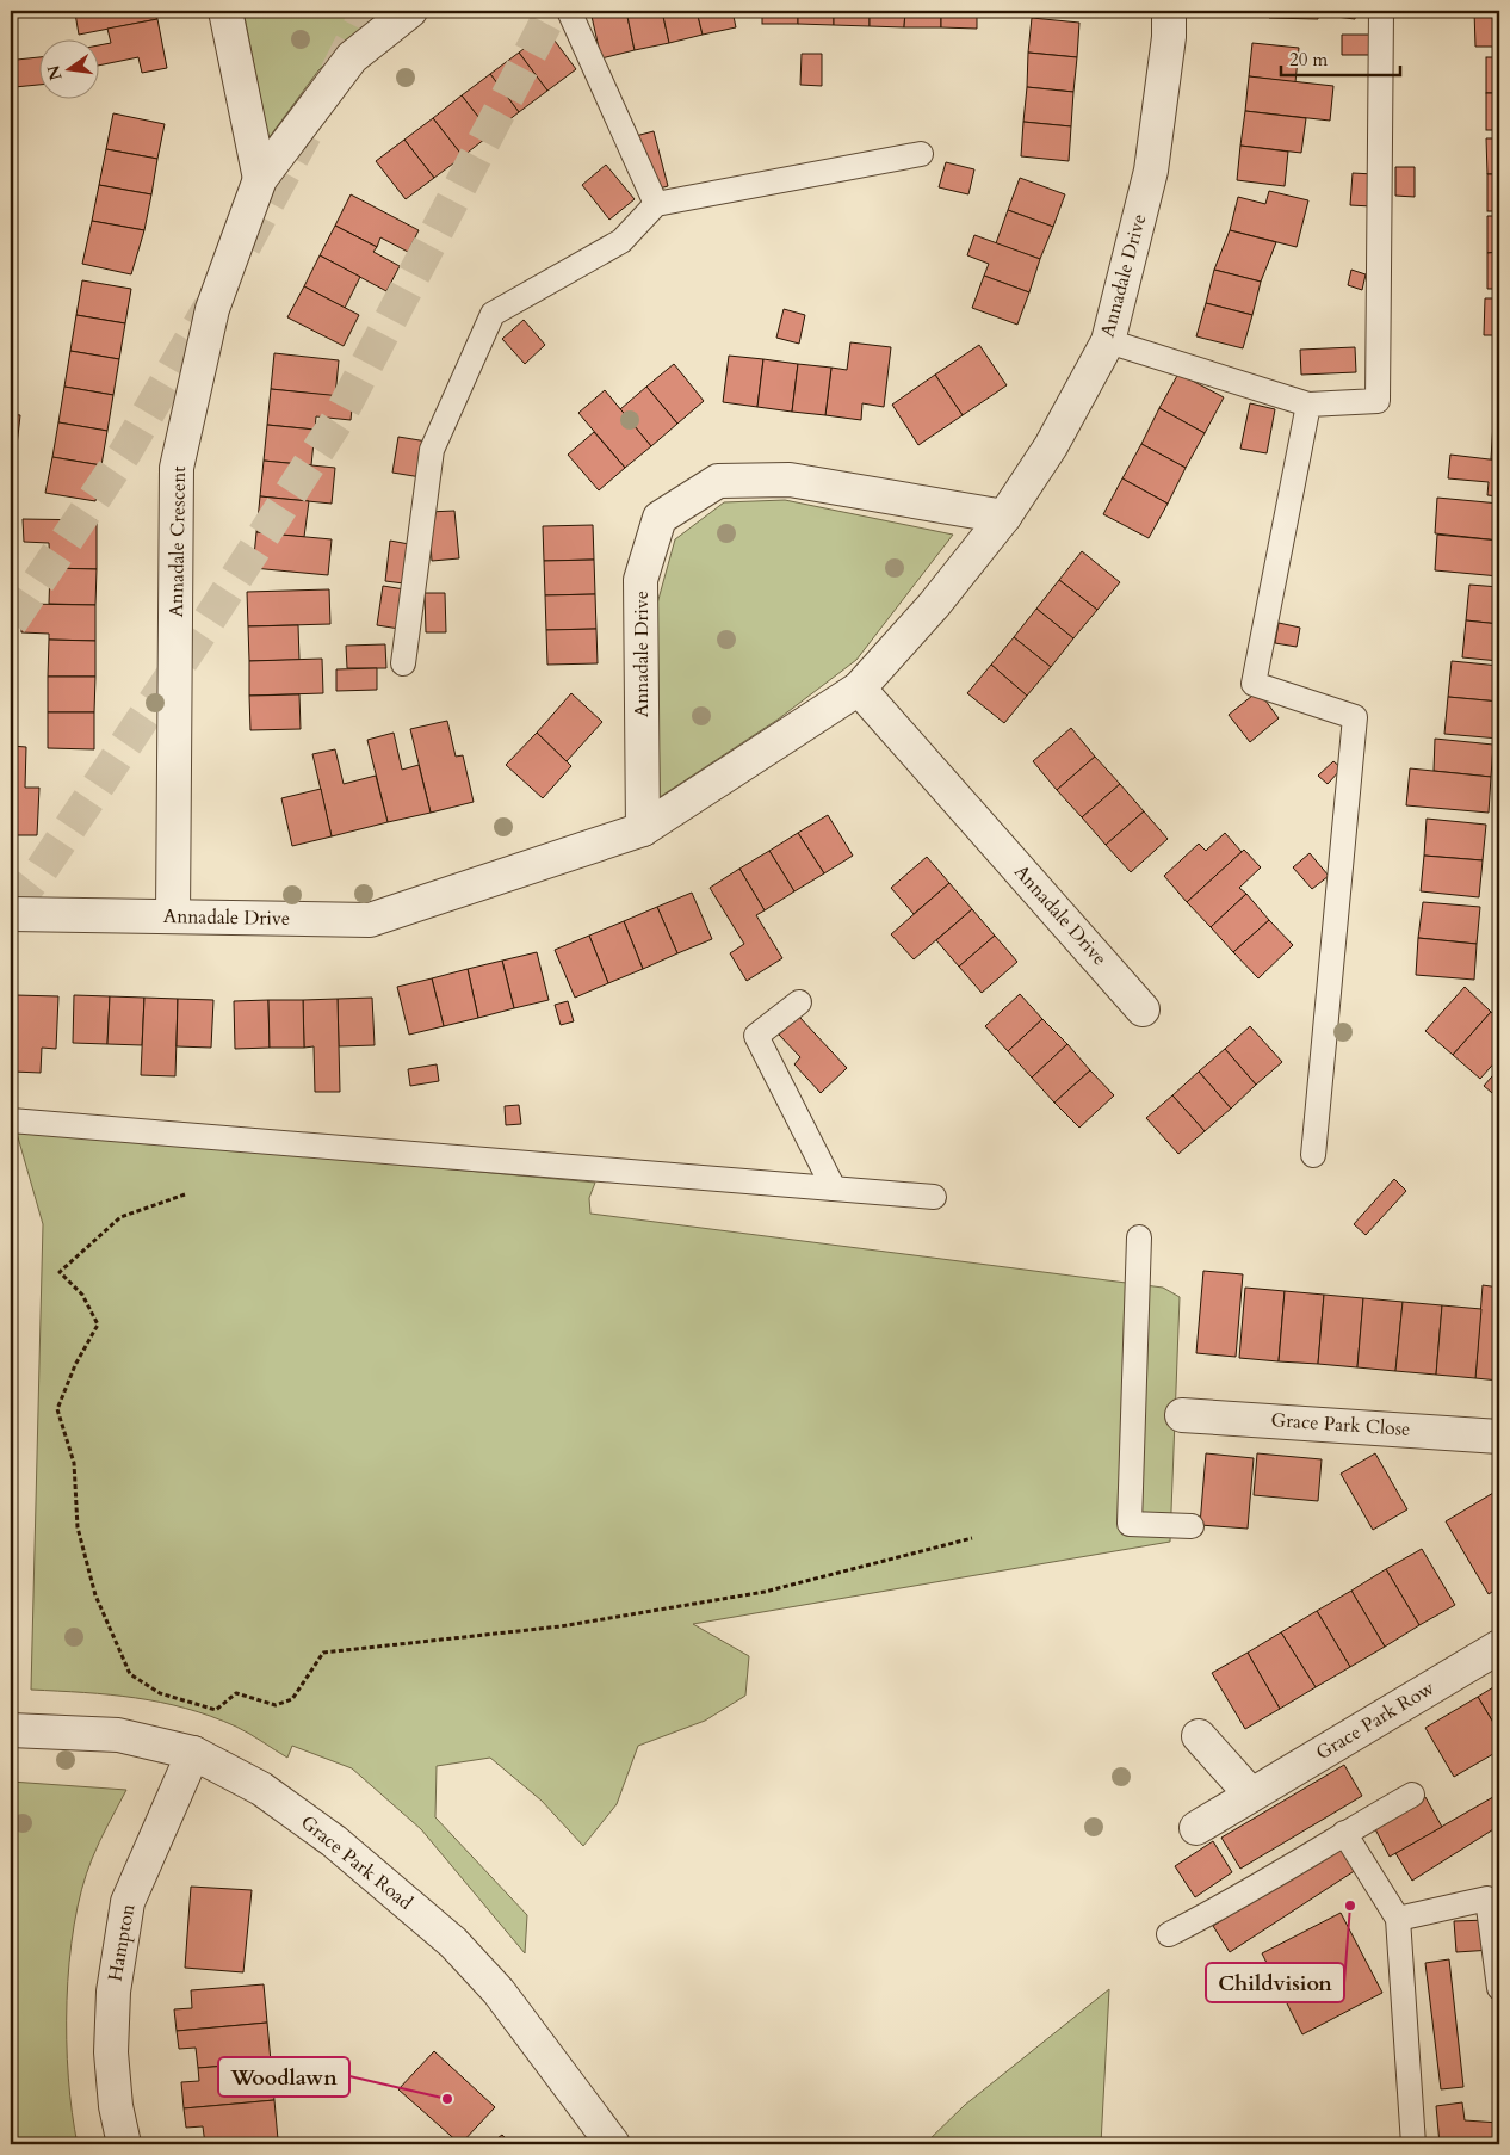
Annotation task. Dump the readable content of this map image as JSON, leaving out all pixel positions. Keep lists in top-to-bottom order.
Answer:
{
  "streets": {
    "street": [
      "Annadale Drive",
      "Annadale Crescent",
      "Grace Park Close",
      "Grace Park Row",
      "Grace Park Road",
      "Hampton"
    ]
  },
  "crossings": [
    ["Annadale Drive", "Annadale Crescent"],
    ["Grace Park Road", "Hampton"]
  ],
  "places": ["Childvision", "Woodlawn"],
  "scale_bar": "20 m",
  "north": "left"
}
